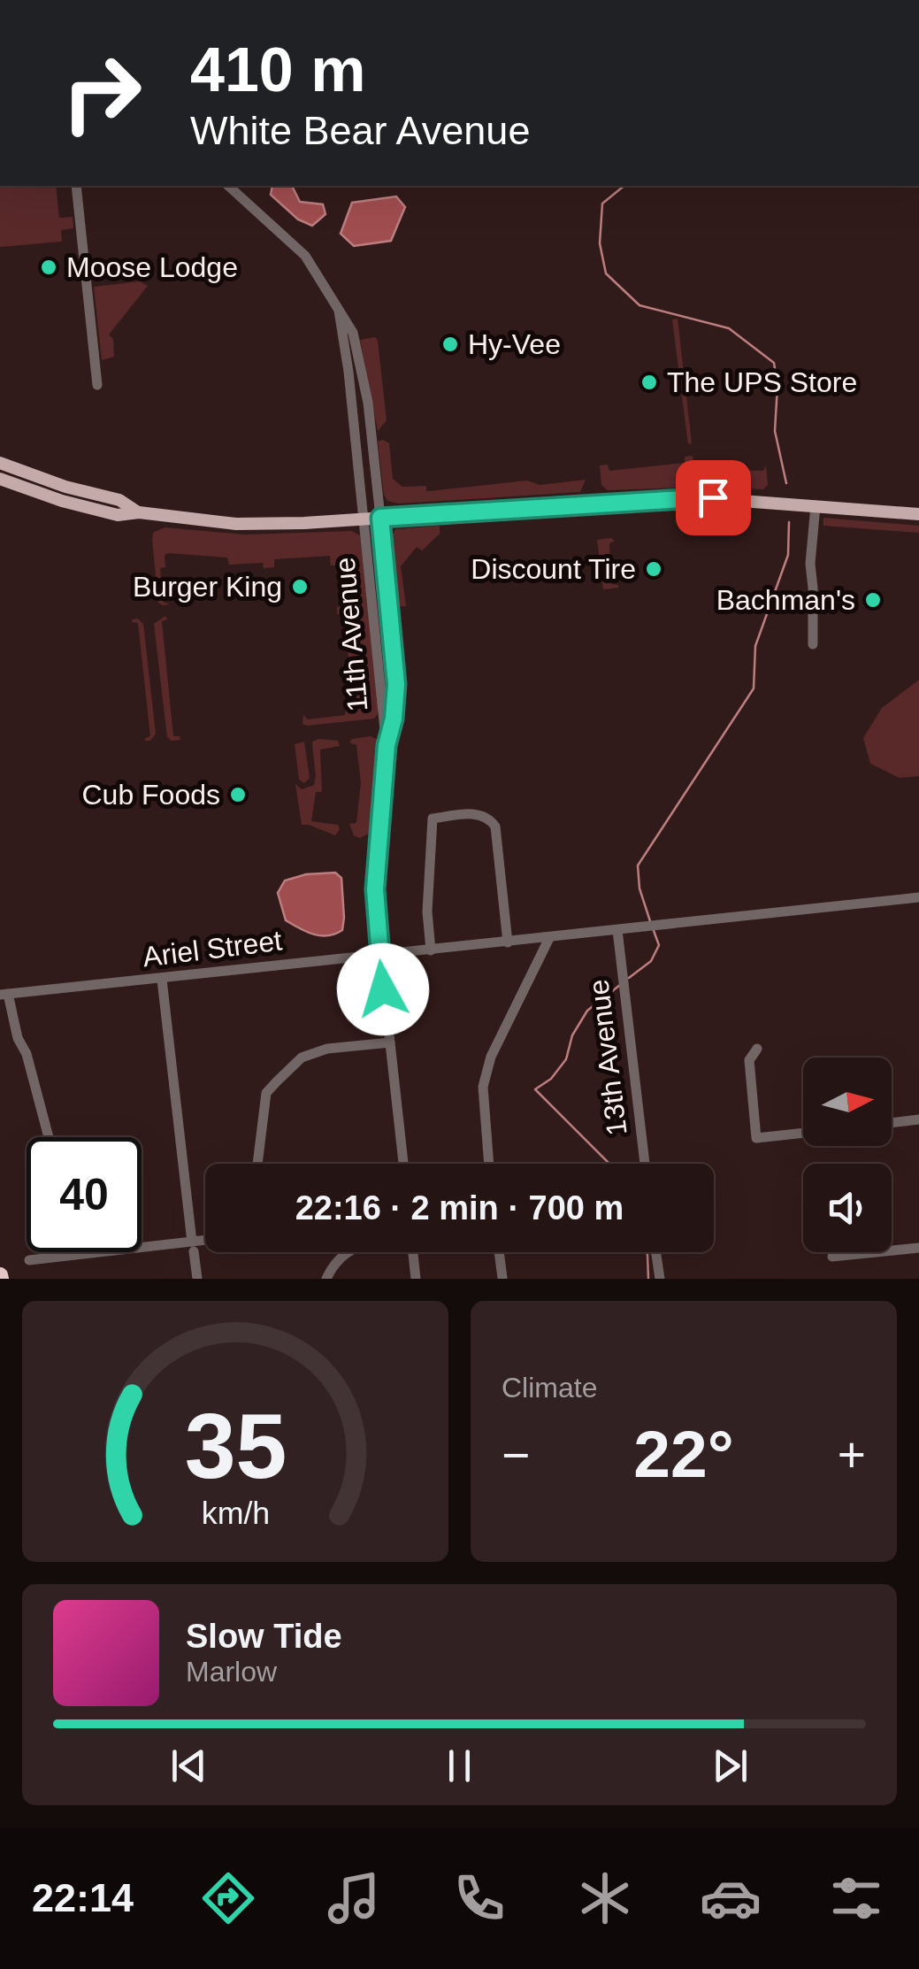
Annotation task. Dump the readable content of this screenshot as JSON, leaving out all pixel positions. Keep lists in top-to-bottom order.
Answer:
{
  "streets": {
    "street": ["11th Avenue", "Ariel Street", "13th Avenue"]
  },
  "crossings": [
    ["11th Avenue", "Ariel Street"],
    ["Ariel Street", "13th Avenue"]
  ],
  "places": [
    "Moose Lodge",
    "Hy-Vee",
    "The UPS Store",
    "Discount Tire",
    "Burger King",
    "Bachman's",
    "Cub Foods"
  ],
  "north": "right",
  "page": {
    "turn": ["410 m", "White Bear Avenue"],
    "limit": "40",
    "trip": "22:16 · 2 min · 700 m",
    "tile": "Climate",
    "heat": ["−", "22°", "+"],
    "song": ["Slow Tide", "Marlow"],
    "tabs": "22:14",
    "gauge": ["35", "km/h"]
  }
}
